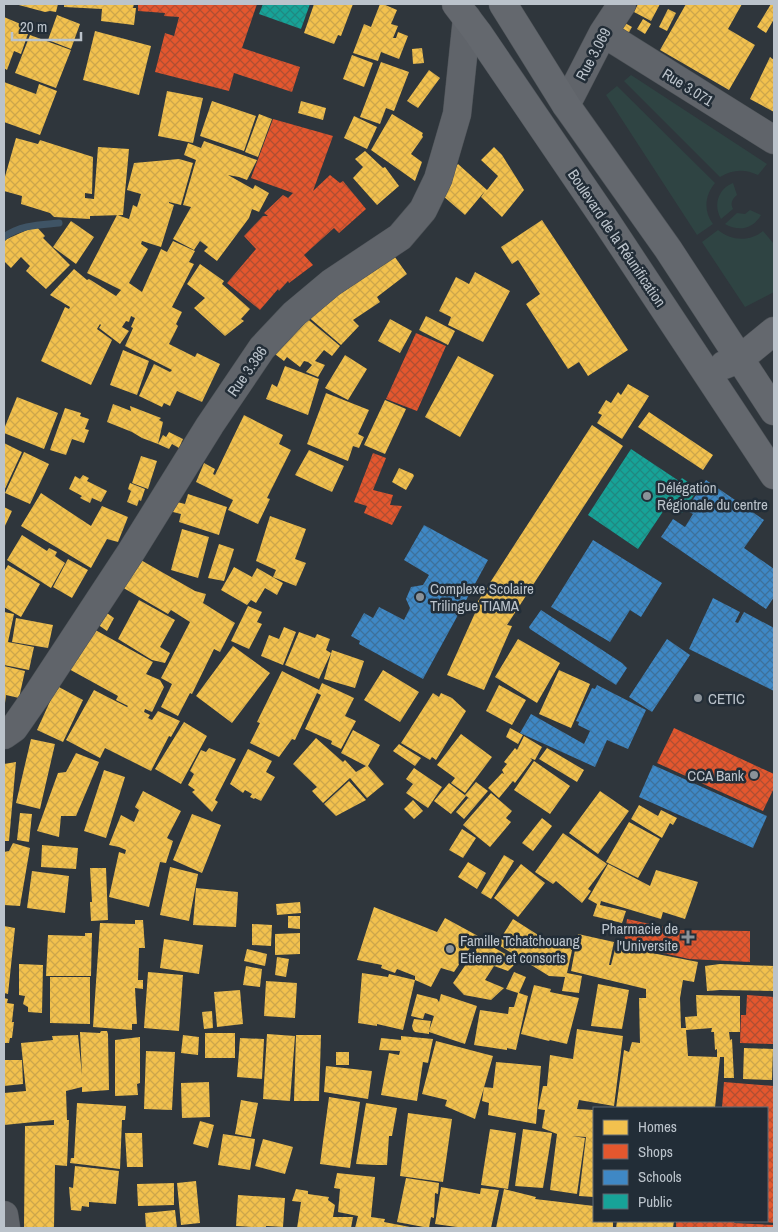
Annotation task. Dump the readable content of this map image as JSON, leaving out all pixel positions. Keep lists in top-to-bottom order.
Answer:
{
  "streets": {
    "main road": ["Boulevard de la Réunification"],
    "street": ["Rue 3.069", "Rue 3.071", "Rue 3.386"]
  },
  "crossings": [
    ["Rue 3.069", "Rue 3.071"],
    ["Boulevard de la Réunification", "Rue 3.386"]
  ],
  "places": {
    "other": [
      "Délégation Régionale du centre",
      "Complexe Scolaire Trilingue TIAMA",
      "CETIC",
      "CCA Bank",
      "Famille Tchatchouang Etienne et consorts"
    ],
    "health": ["Pharmacie de l'Universite"]
  },
  "legend": [
    "Homes",
    "Shops",
    "Schools",
    "Public"
  ],
  "scale_bar": "20 m"
}
